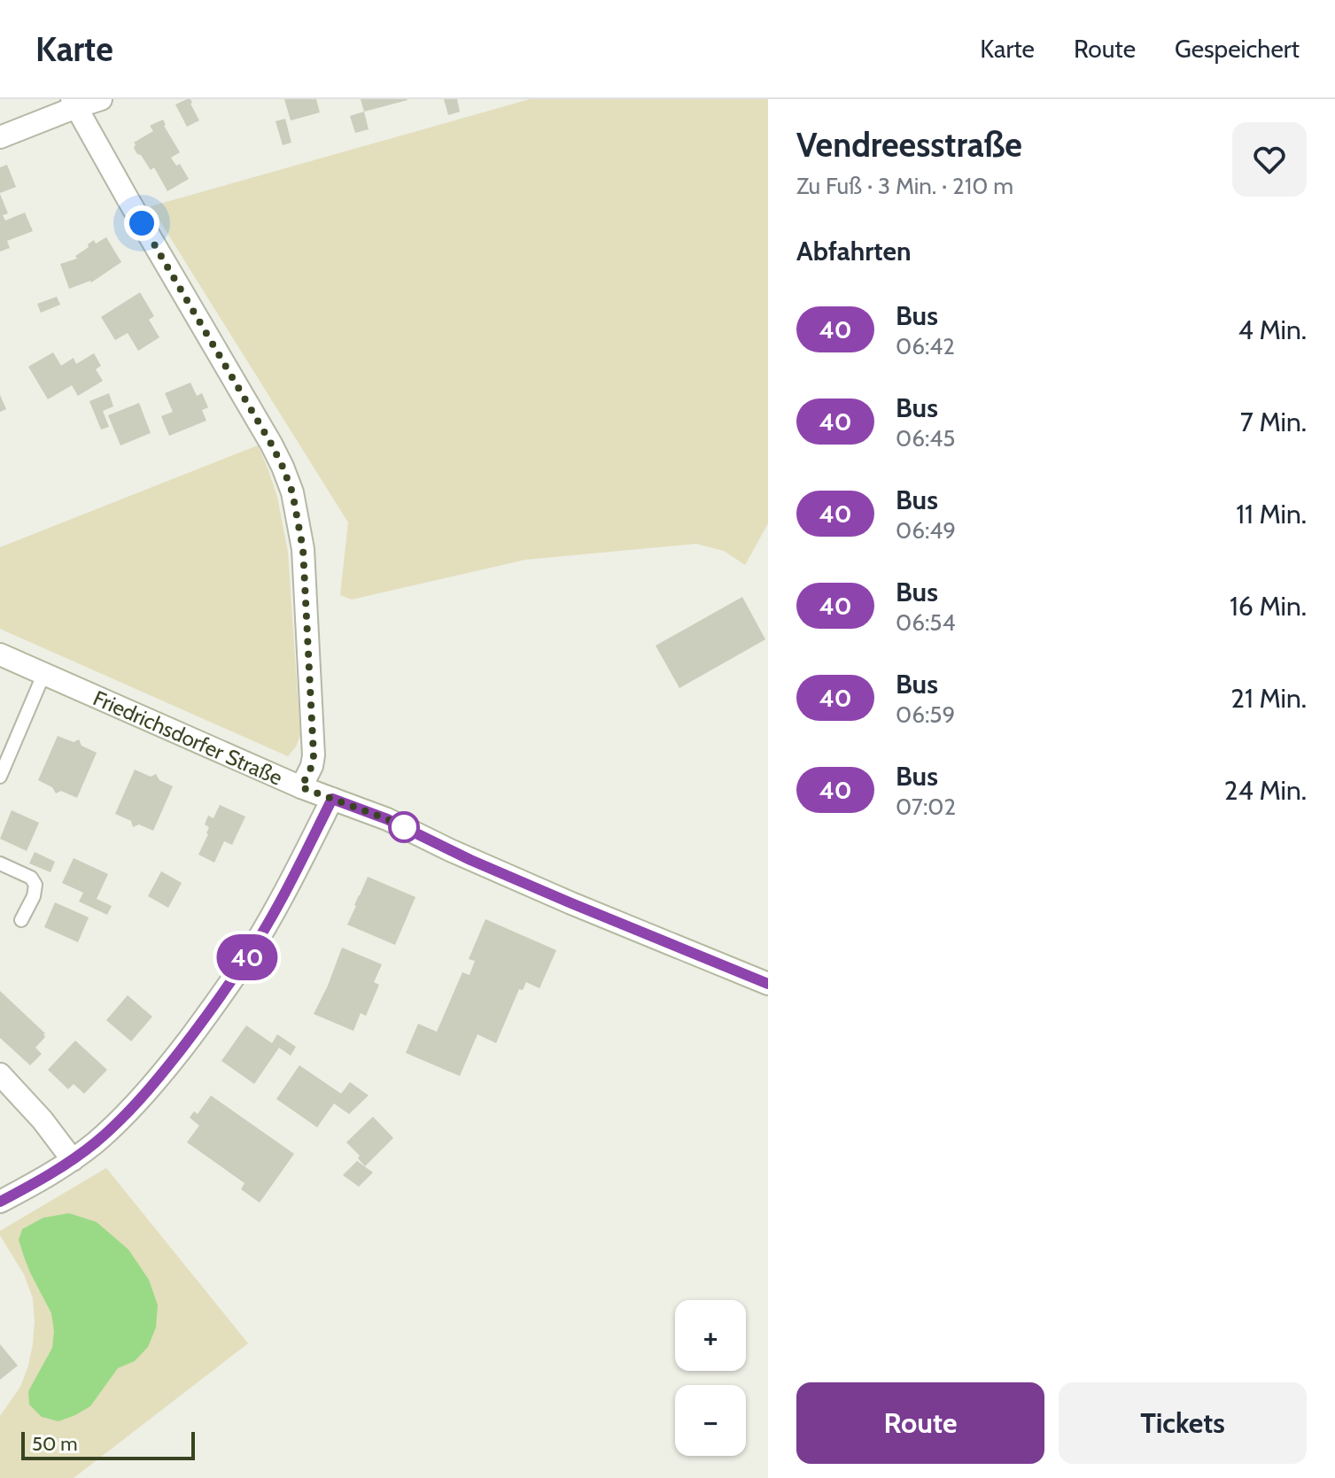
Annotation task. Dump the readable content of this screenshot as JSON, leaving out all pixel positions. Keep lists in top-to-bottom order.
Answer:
{
  "streets": {
    "street": ["Friedrichsdorfer Straße"]
  },
  "lines": ["bus line 40"],
  "scale_bar": "50 m",
  "page": {
    "header": "Karte",
    "nav": ["Karte", "Route", "Gespeichert"],
    "on_map": "40",
    "heading": [
      ["Vendreesstraße", "Zu Fuß · 3 Min. · 210 m"],
      "Abfahrten"
    ],
    "list": [
      {
        "mark": "40",
        "name": "Bus",
        "note": "06:42",
        "value": "4 Min."
      },
      {
        "mark": "40",
        "name": "Bus",
        "note": "06:45",
        "value": "7 Min."
      },
      {
        "mark": "40",
        "name": "Bus",
        "note": "06:49",
        "value": "11 Min."
      },
      {
        "mark": "40",
        "name": "Bus",
        "note": "06:54",
        "value": "16 Min."
      },
      {
        "mark": "40",
        "name": "Bus",
        "note": "06:59",
        "value": "21 Min."
      },
      {
        "mark": "40",
        "name": "Bus",
        "note": "07:02",
        "value": "24 Min."
      }
    ],
    "map_buttons": ["+", "−"],
    "buttons": ["Route", "Tickets"],
    "scale": "50 m"
  }
}
